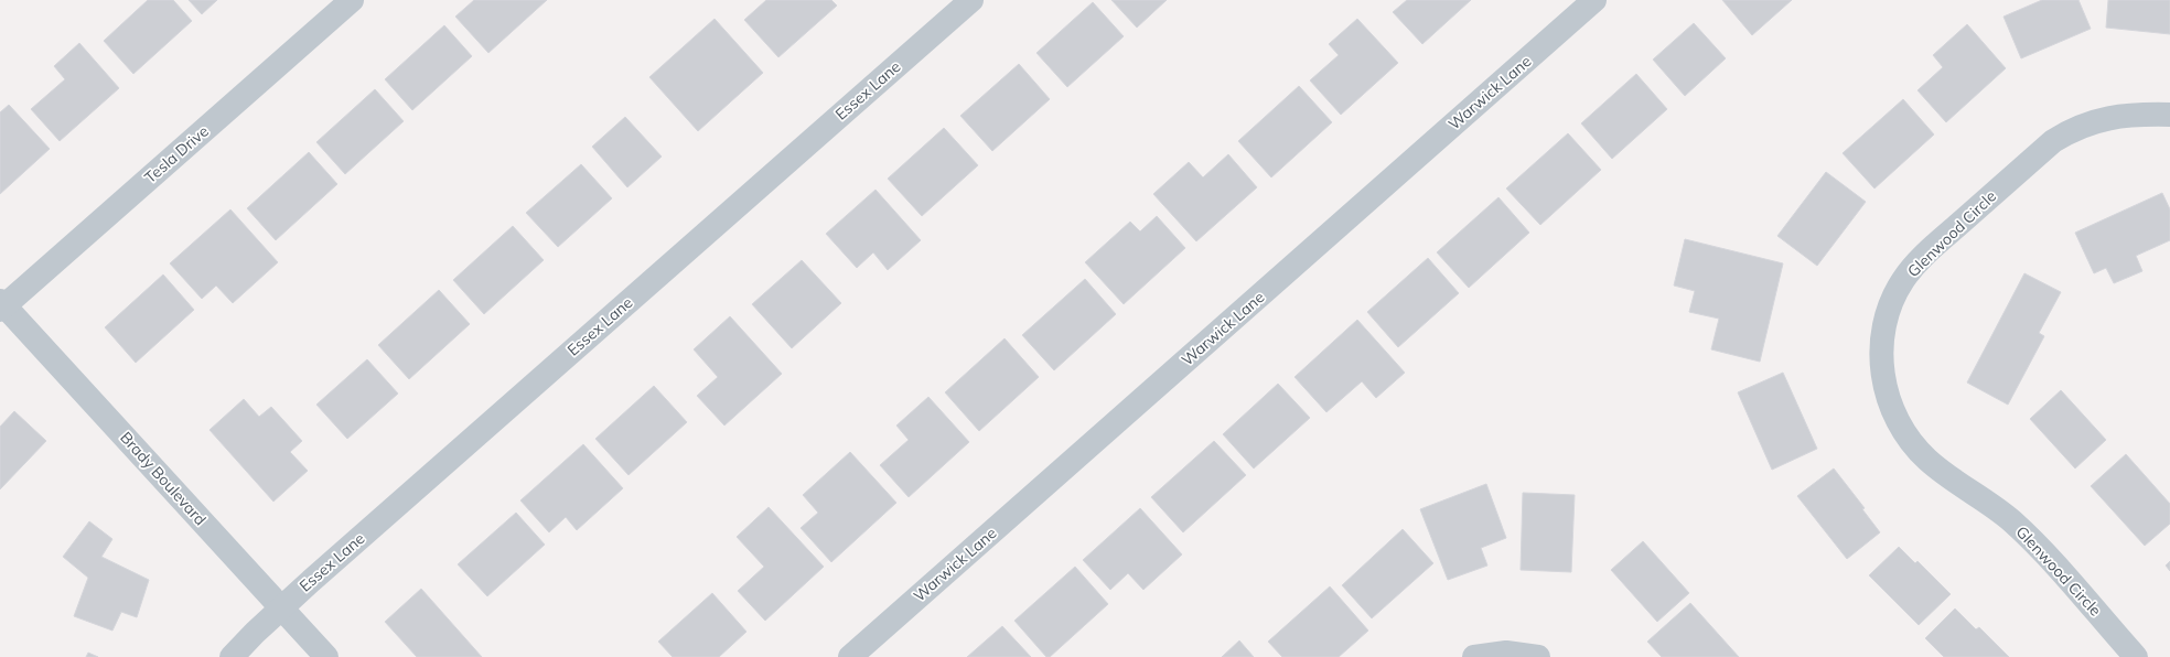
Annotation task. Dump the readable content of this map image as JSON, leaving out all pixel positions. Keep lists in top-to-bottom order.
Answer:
{
  "streets": {
    "street": [
      "Essex Lane",
      "Warwick Lane",
      "Tesla Drive",
      "Glenwood Circle",
      "Brady Boulevard"
    ]
  },
  "crossings": [
    ["Essex Lane", "Brady Boulevard"],
    ["Tesla Drive", "Brady Boulevard"]
  ]
}
